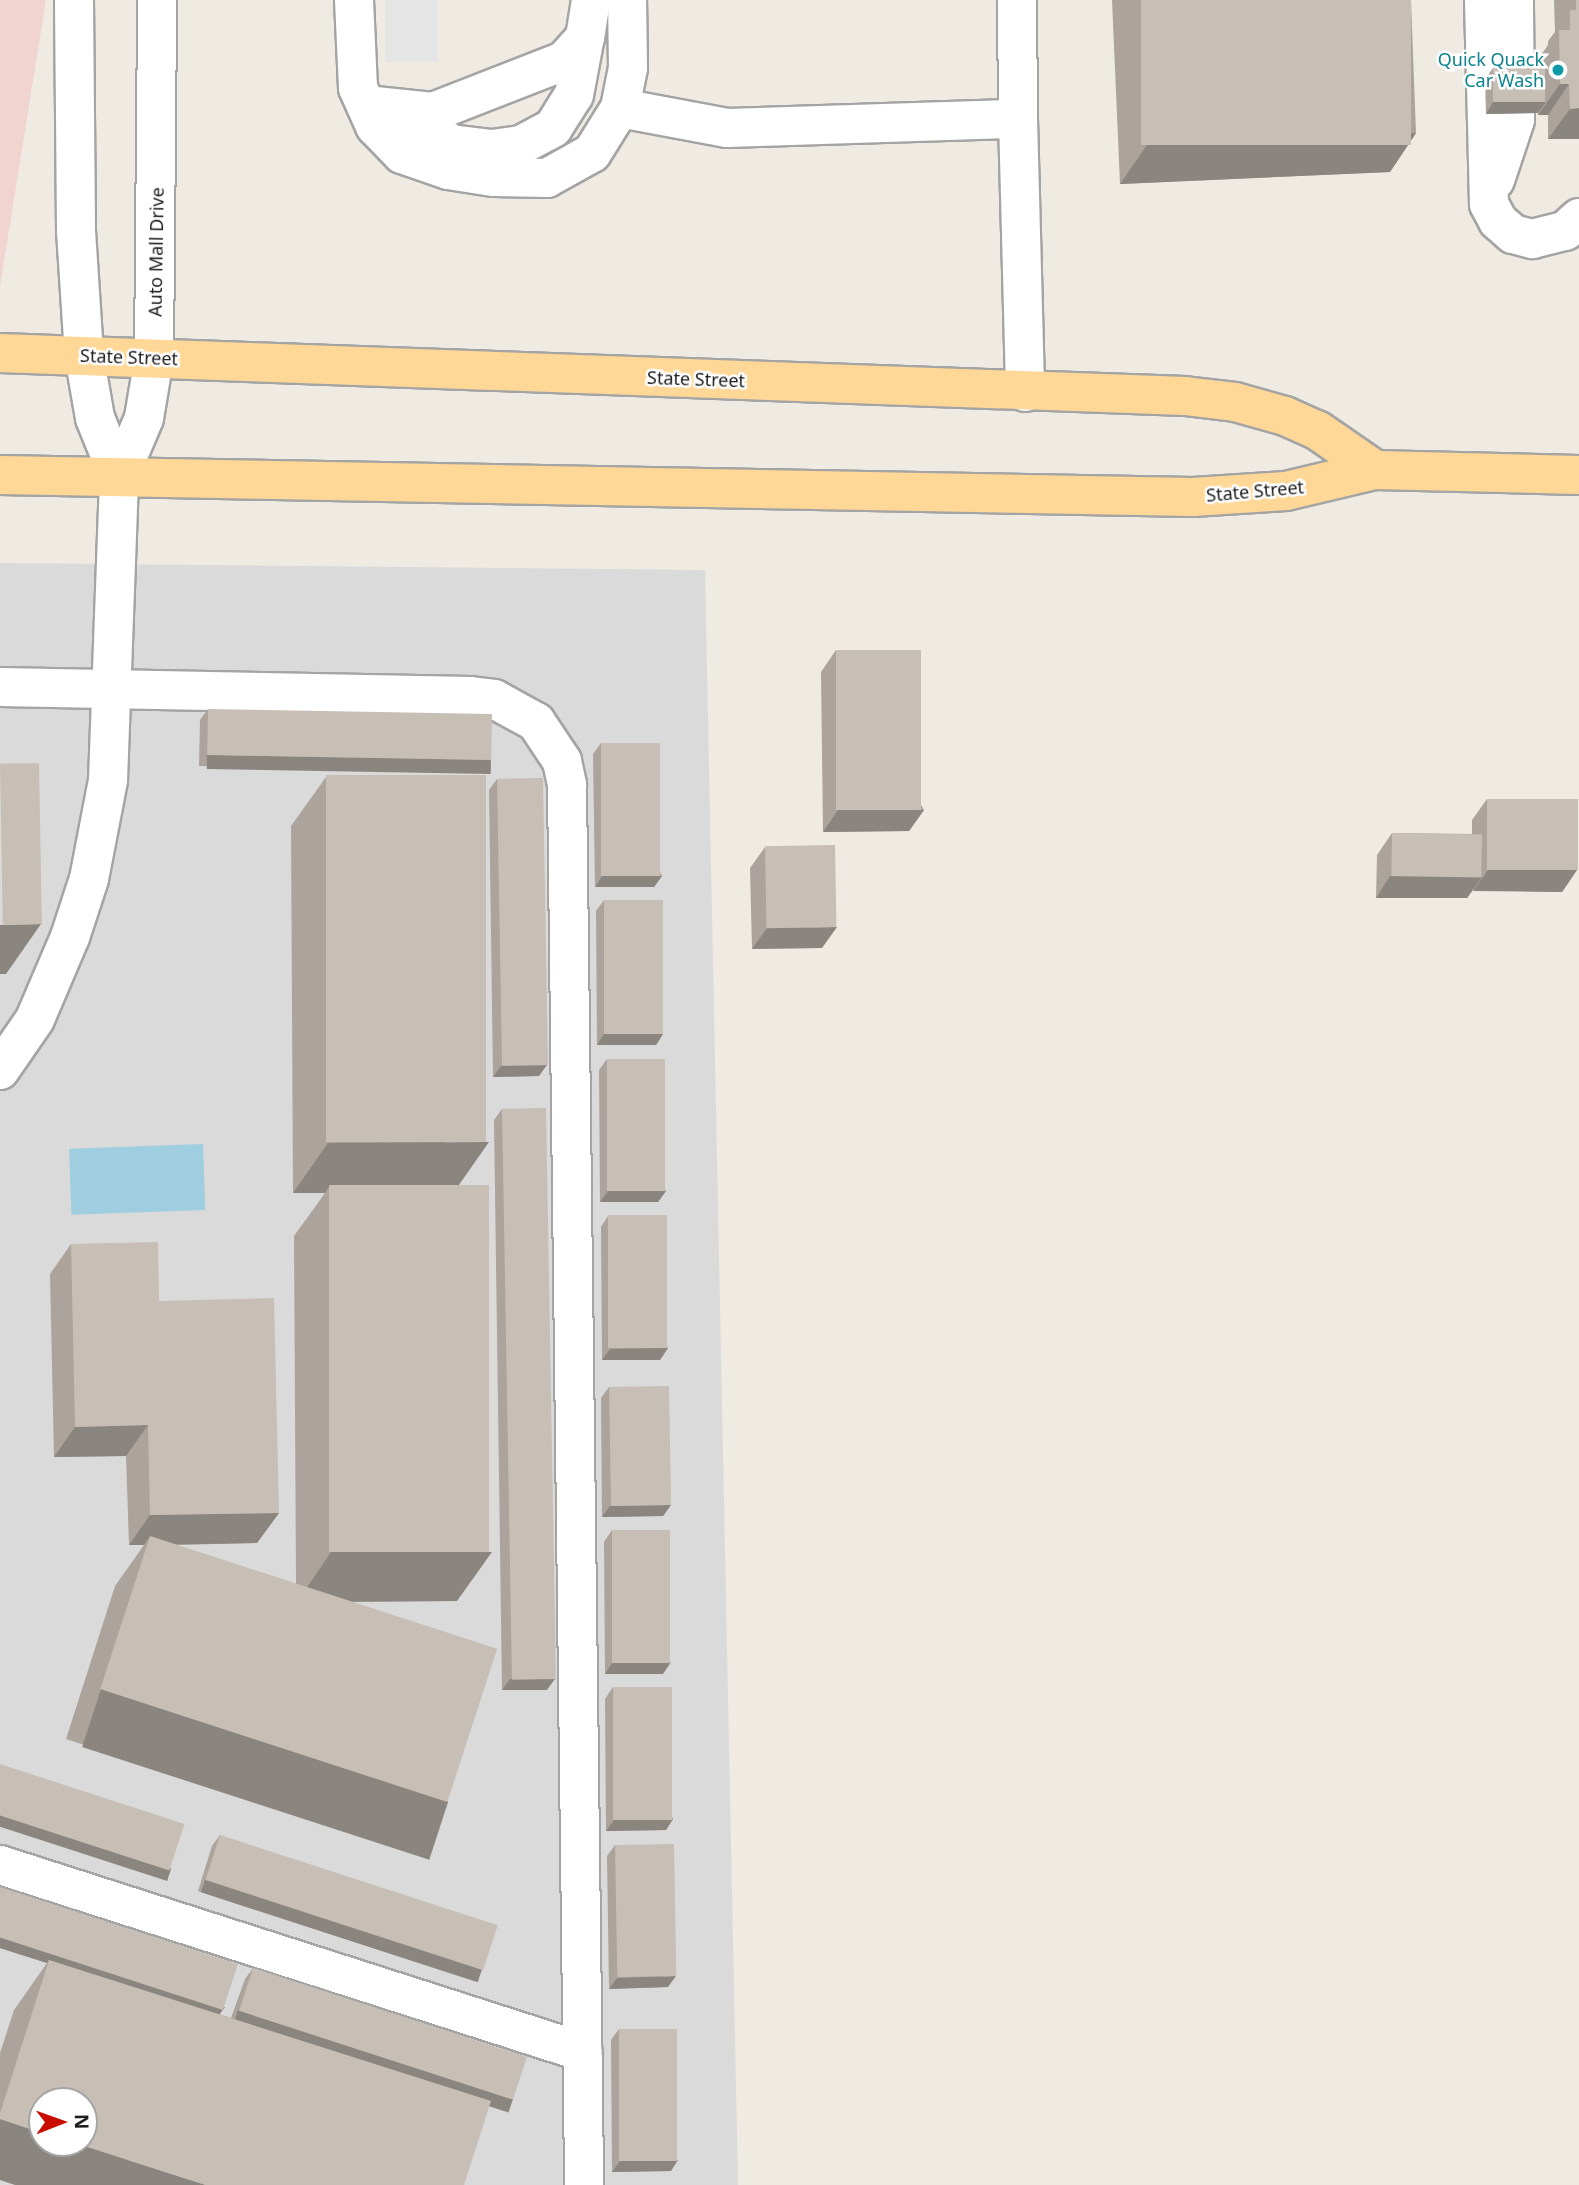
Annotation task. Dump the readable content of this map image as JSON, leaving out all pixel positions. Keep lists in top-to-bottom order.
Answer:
{
  "streets": {
    "main road": ["State Street"],
    "street": ["Auto Mall Drive"]
  },
  "crossings": [
    ["Auto Mall Drive", "State Street"]
  ],
  "places": ["Quick Quack Car Wash"],
  "north": "right"
}
